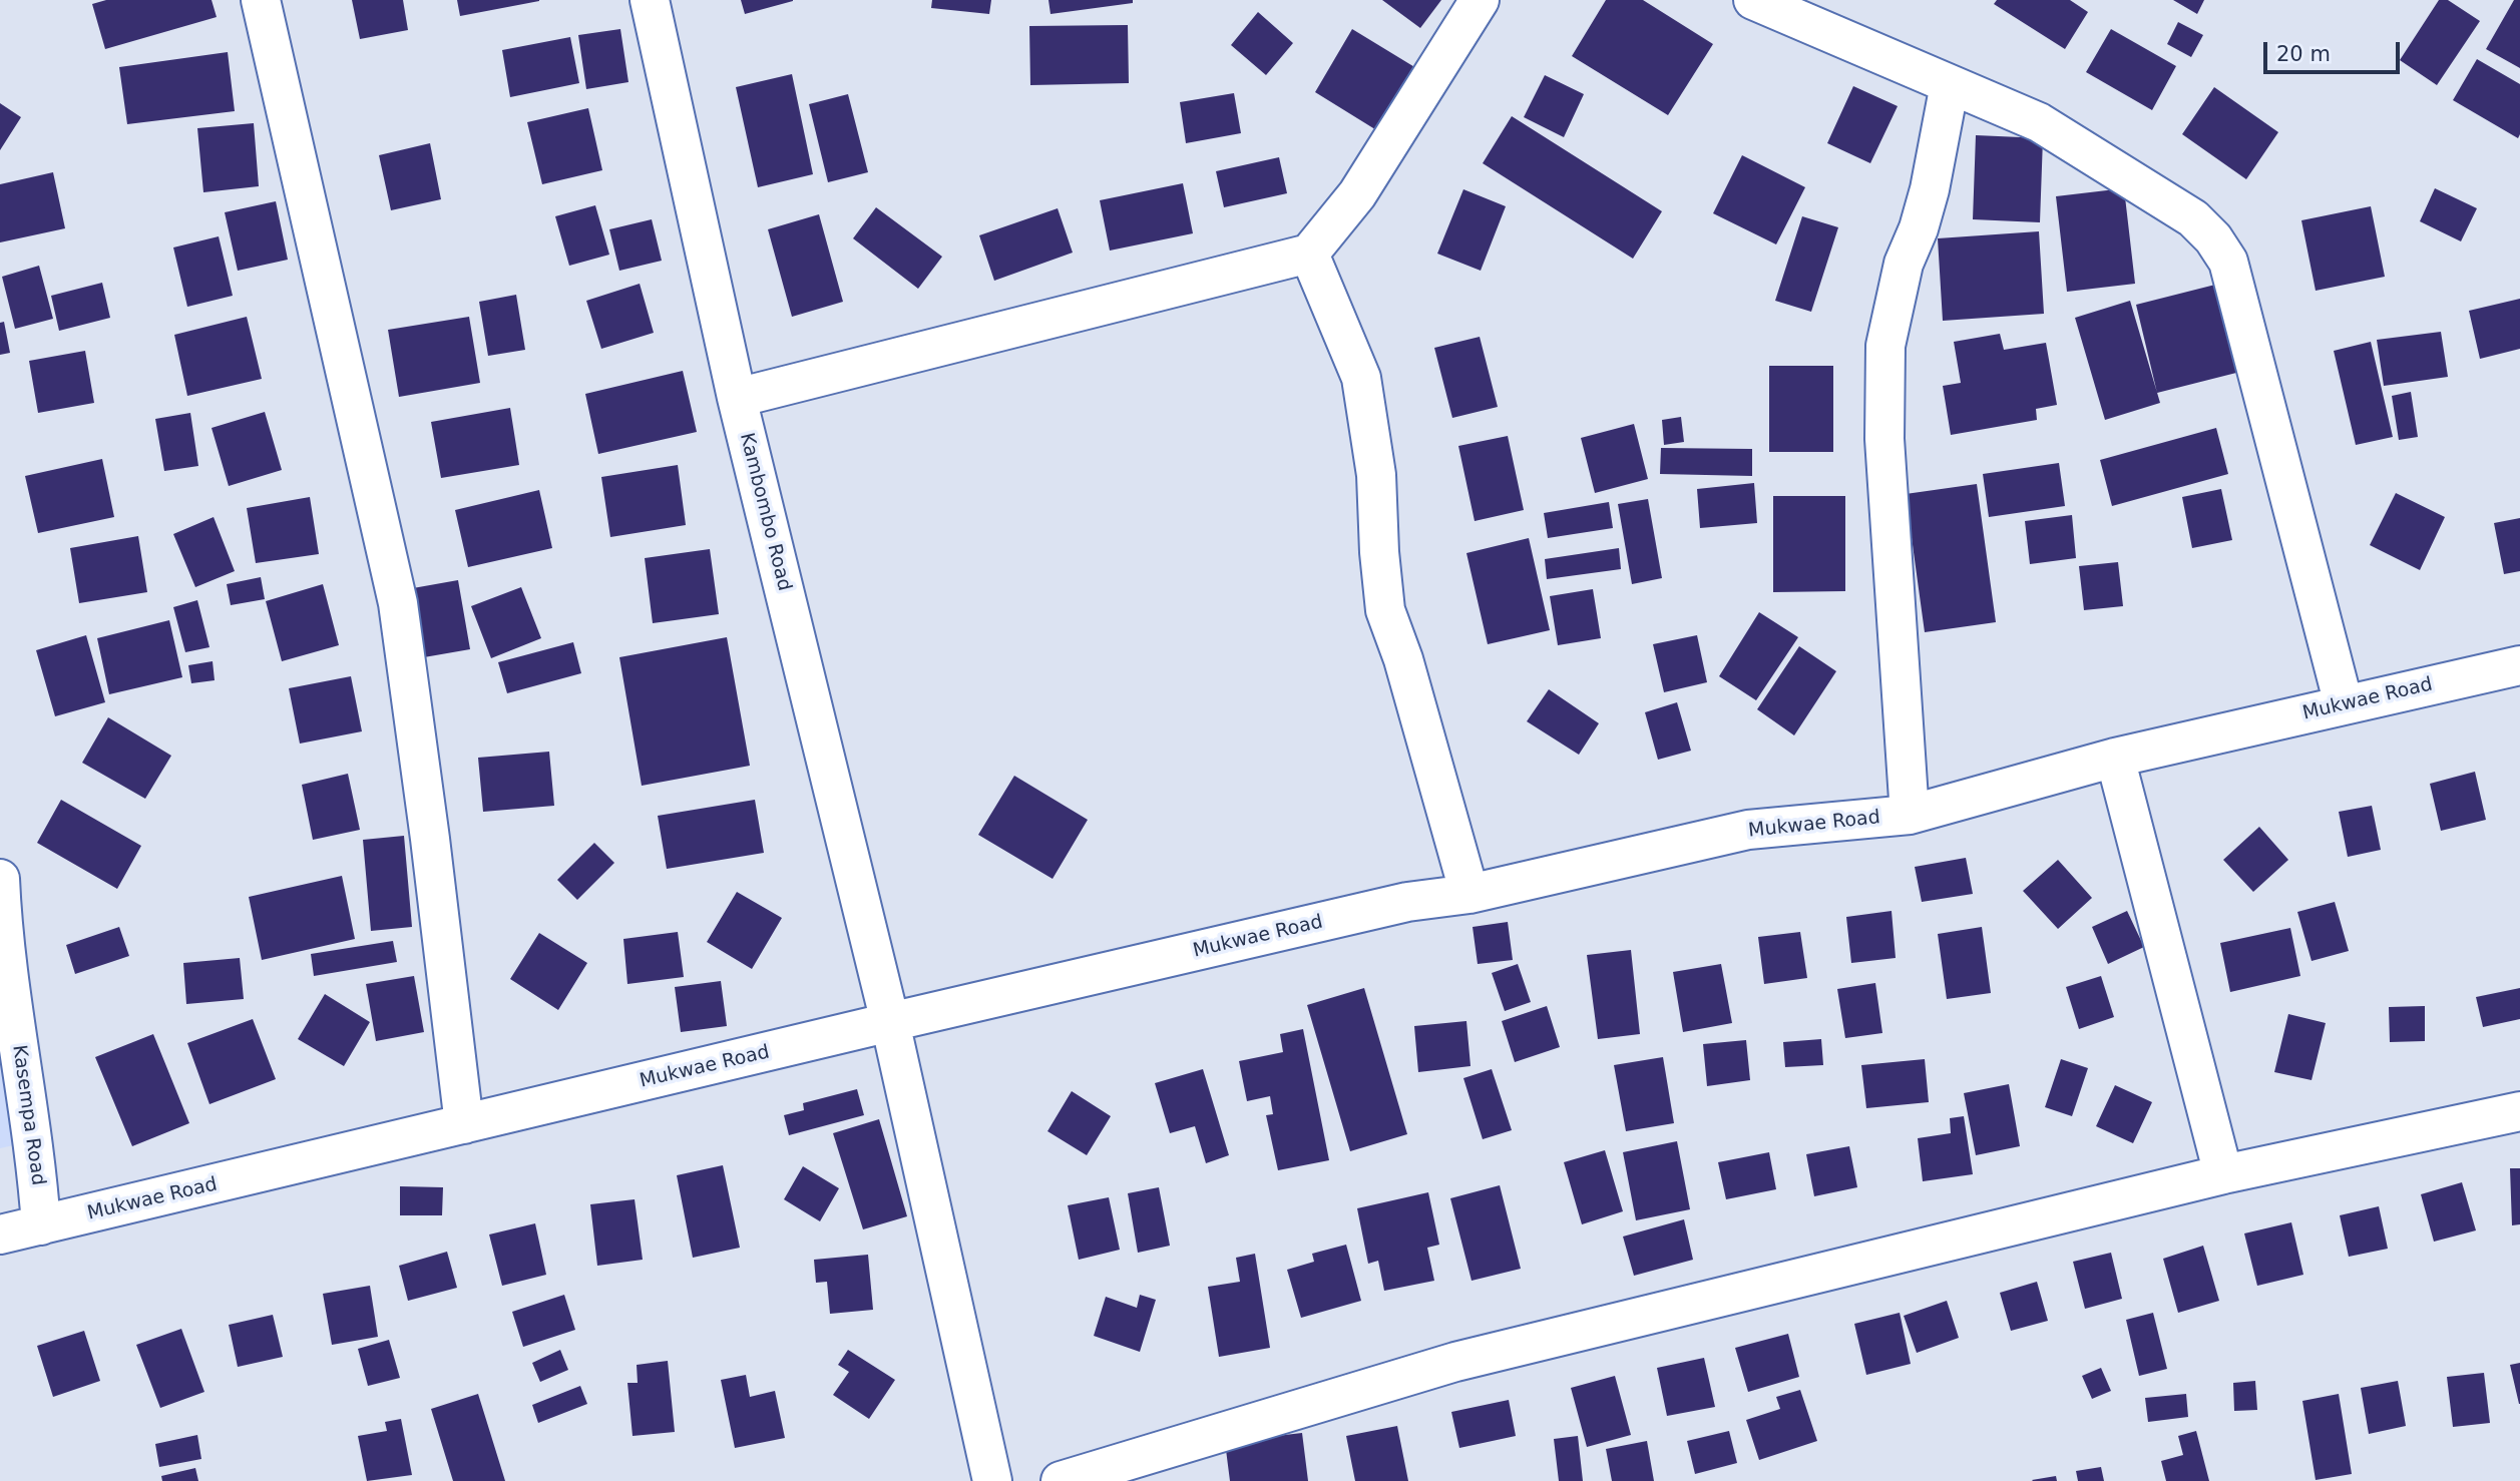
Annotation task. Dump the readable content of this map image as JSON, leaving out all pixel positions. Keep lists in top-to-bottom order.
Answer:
{
  "streets": {
    "street": ["Kambombo Road", "Mukwae Road", "Kasempa Road"]
  },
  "crossings": [
    ["Kambombo Road", "Mukwae Road"],
    ["Mukwae Road", "Kasempa Road"]
  ],
  "scale_bar": "20 m"
}
